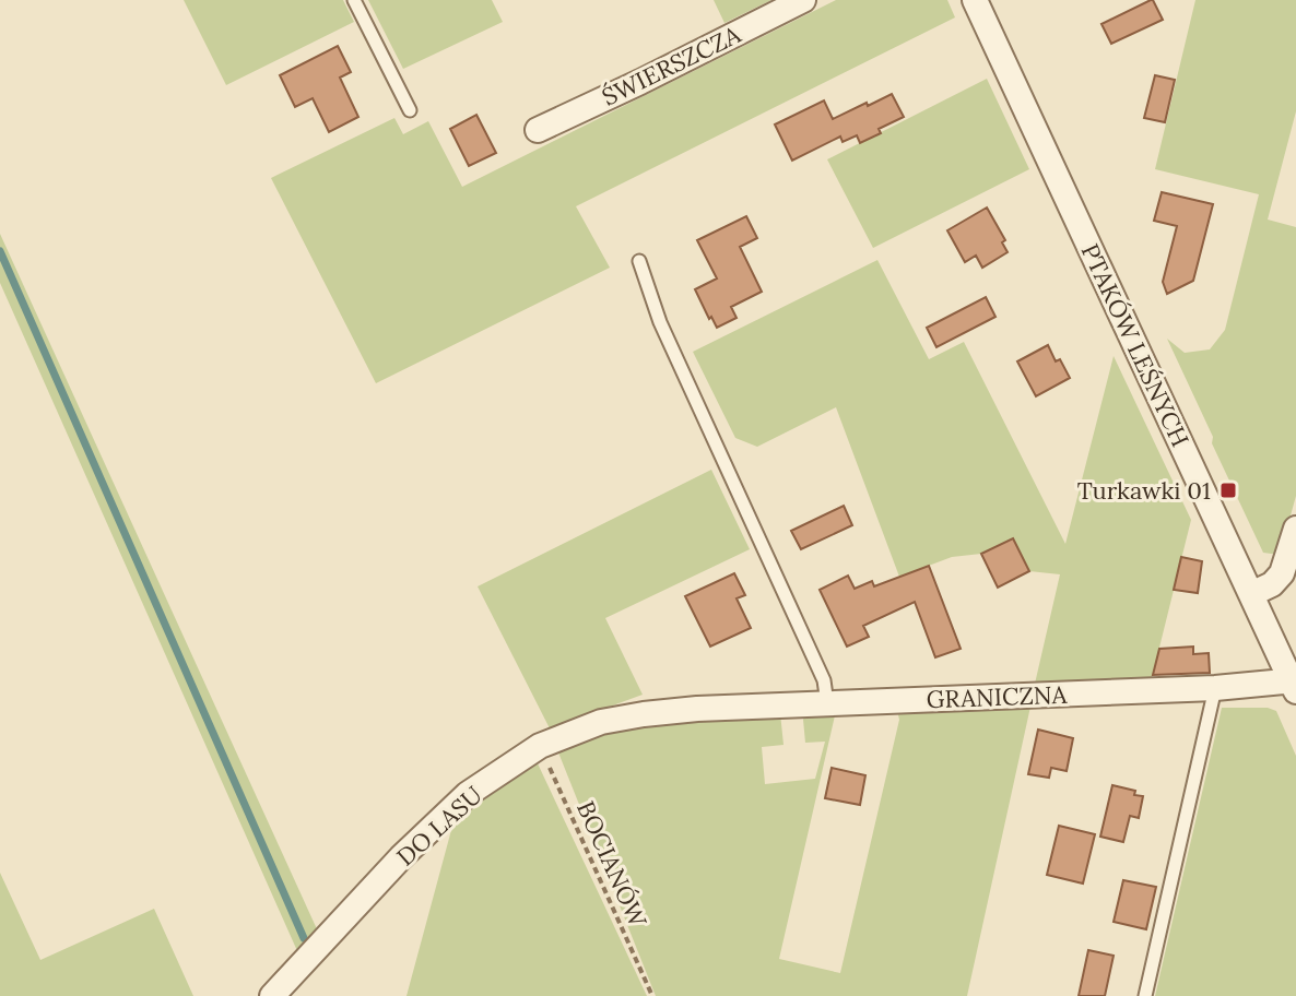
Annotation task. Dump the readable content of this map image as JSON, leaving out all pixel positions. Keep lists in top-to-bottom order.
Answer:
{
  "streets": {
    "street": [
      "ŚWIERSZCZA",
      "PTAKÓW LEŚNYCH",
      "GRANICZNA",
      "DO LASU"
    ],
    "path": ["BOCIANÓW"]
  },
  "crossings": [
    ["PTAKÓW LEŚNYCH", "GRANICZNA"],
    ["GRANICZNA", "DO LASU"],
    ["DO LASU", "BOCIANÓW"]
  ],
  "places": {
    "transit": ["Turkawki 01"]
  }
}
